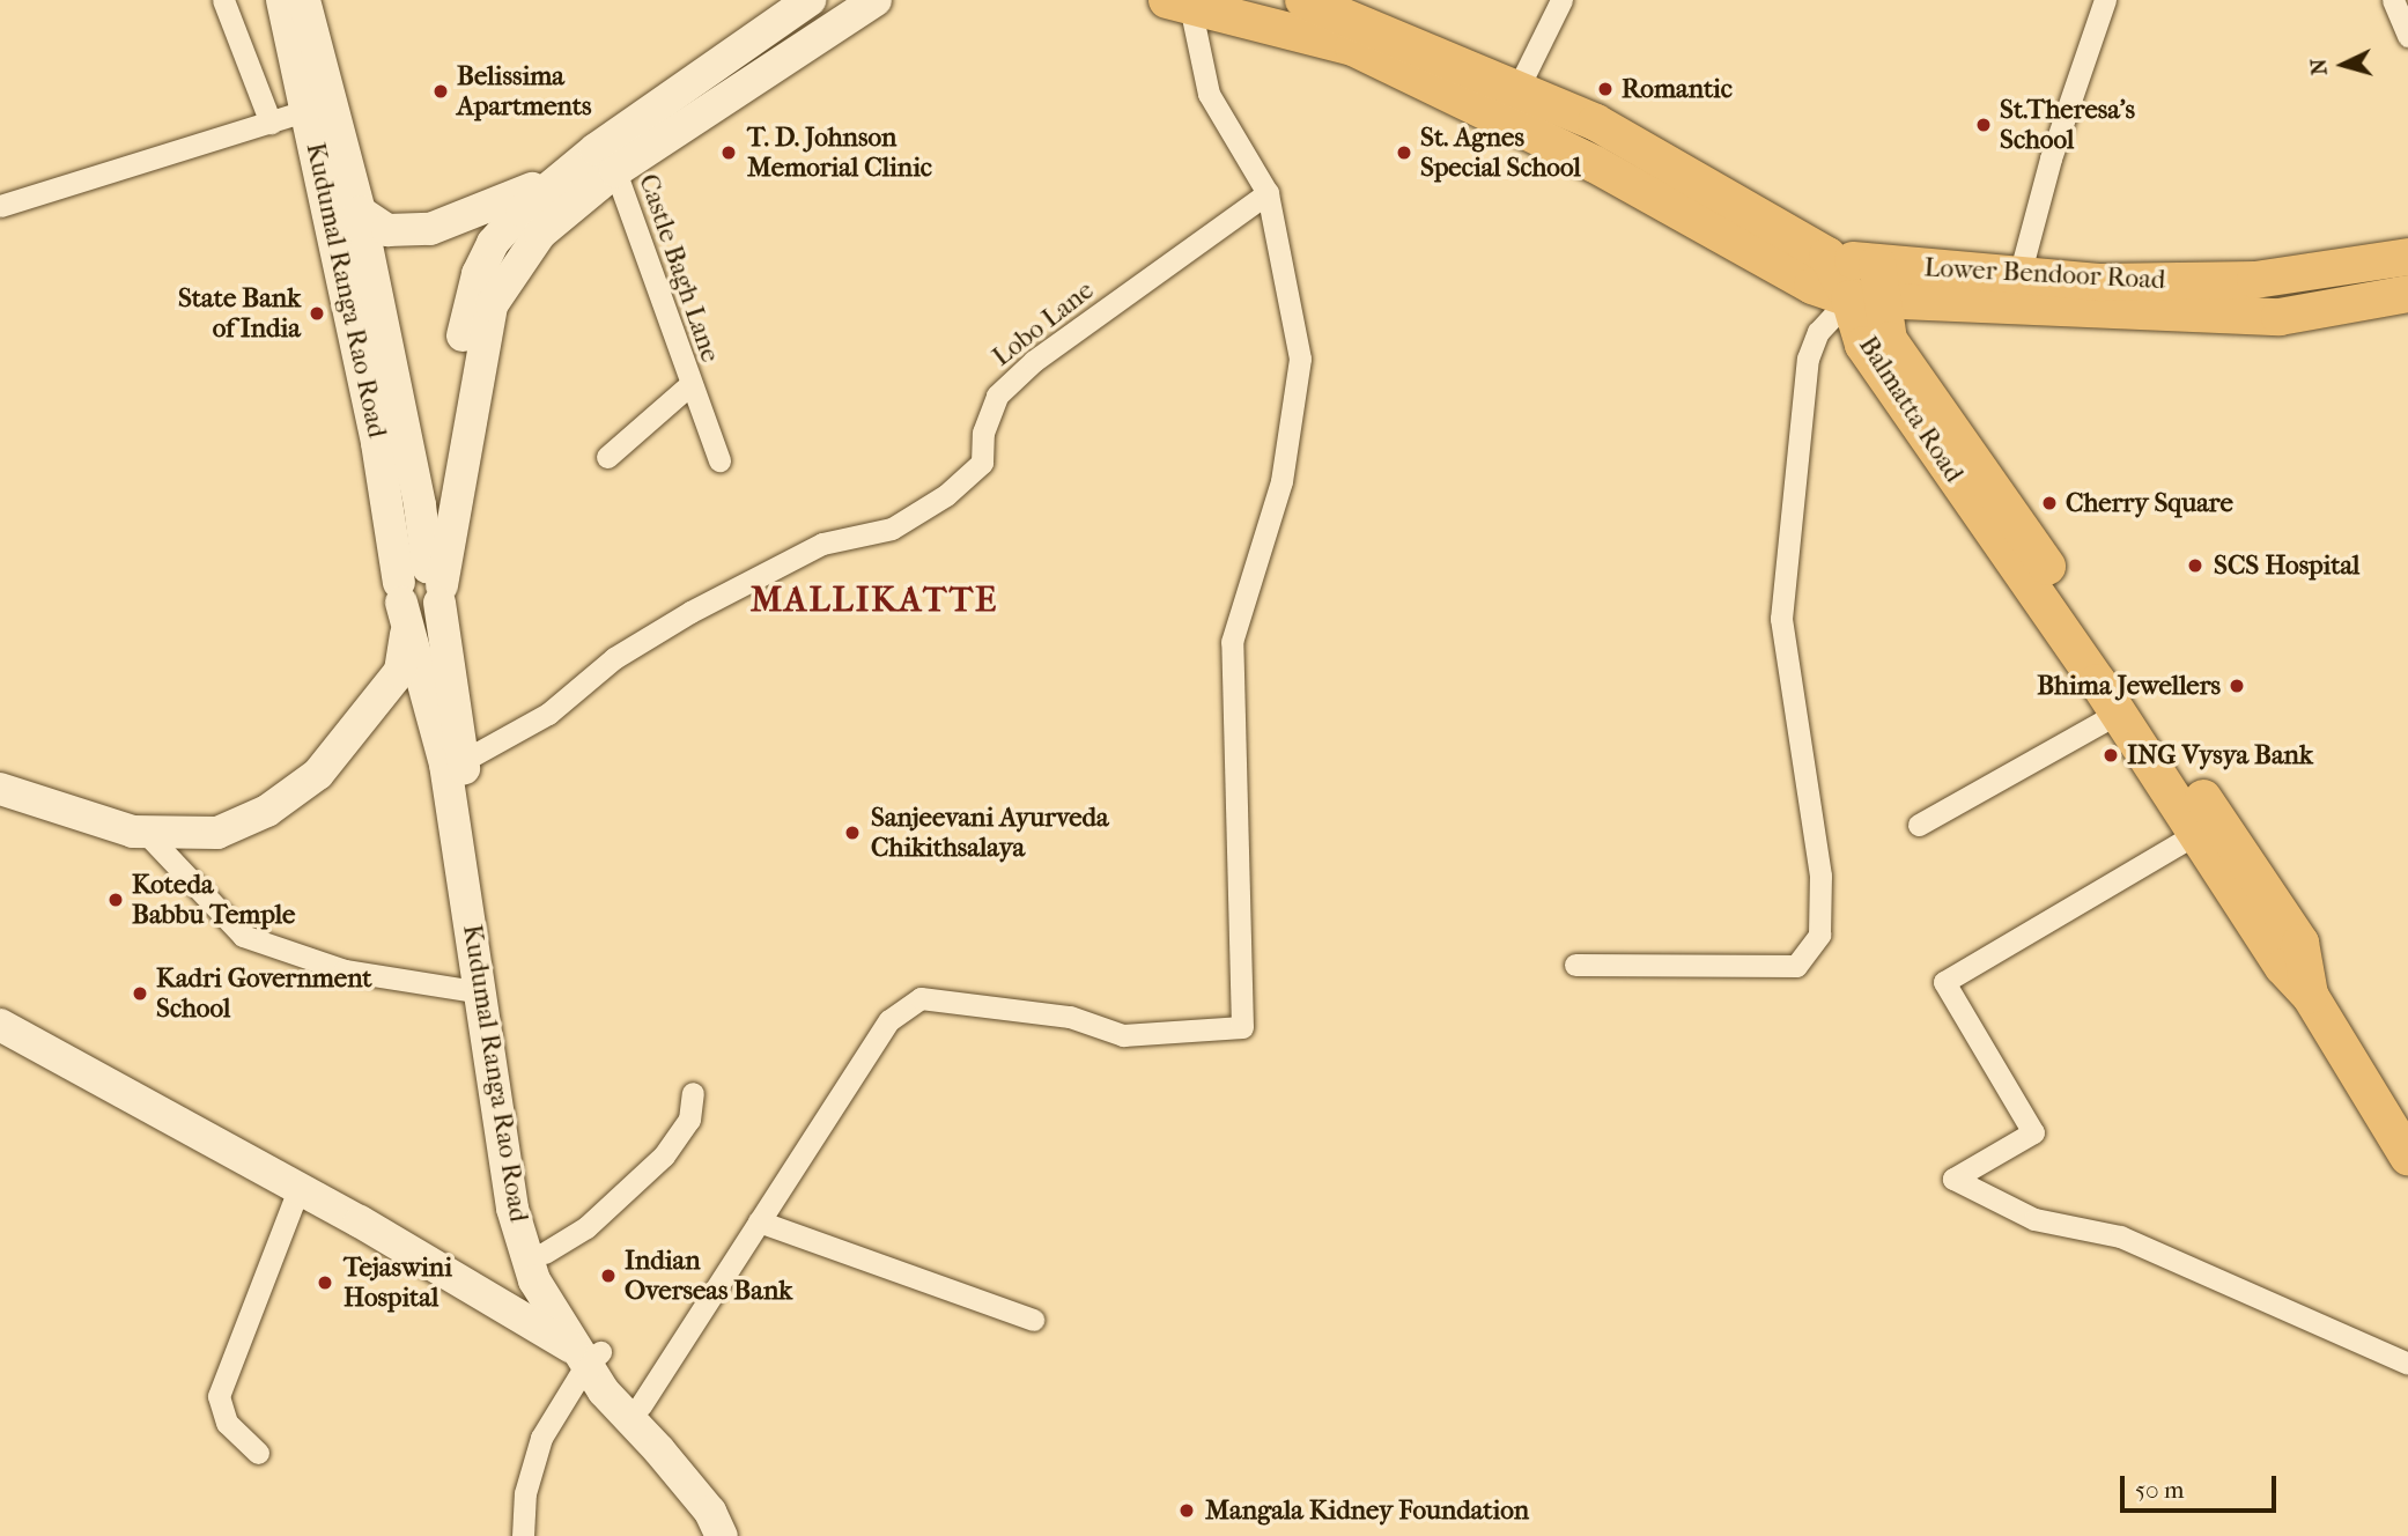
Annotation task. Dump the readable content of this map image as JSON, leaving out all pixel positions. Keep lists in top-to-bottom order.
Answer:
{
  "streets": {
    "main road": ["Lower Bendoor Road", "Kudumal Ranga Rao Road", "Balmatta Road"],
    "street": ["Castle Bagh Lane", "Lobo Lane"]
  },
  "crossings": [
    ["Lower Bendoor Road", "Balmatta Road"]
  ],
  "districts": ["MALLIKATTE"],
  "places": [
    "Romantic",
    "Belissima Apartments",
    "St.Theresa's School",
    "T. D. Johnson Memorial Clinic",
    "St. Agnes Special School",
    "State Bank of India",
    "Cherry Square",
    "SCS Hospital",
    "Bhima Jewellers",
    "ING Vysya Bank",
    "Sanjeevani Ayurveda Chikithsalaya",
    "Koteda Babbu Temple",
    "Kadri Government School",
    "Indian Overseas Bank",
    "Tejaswini Hospital",
    "Mangala Kidney Foundation"
  ],
  "scale_bar": "50 m",
  "north": "left"
}
